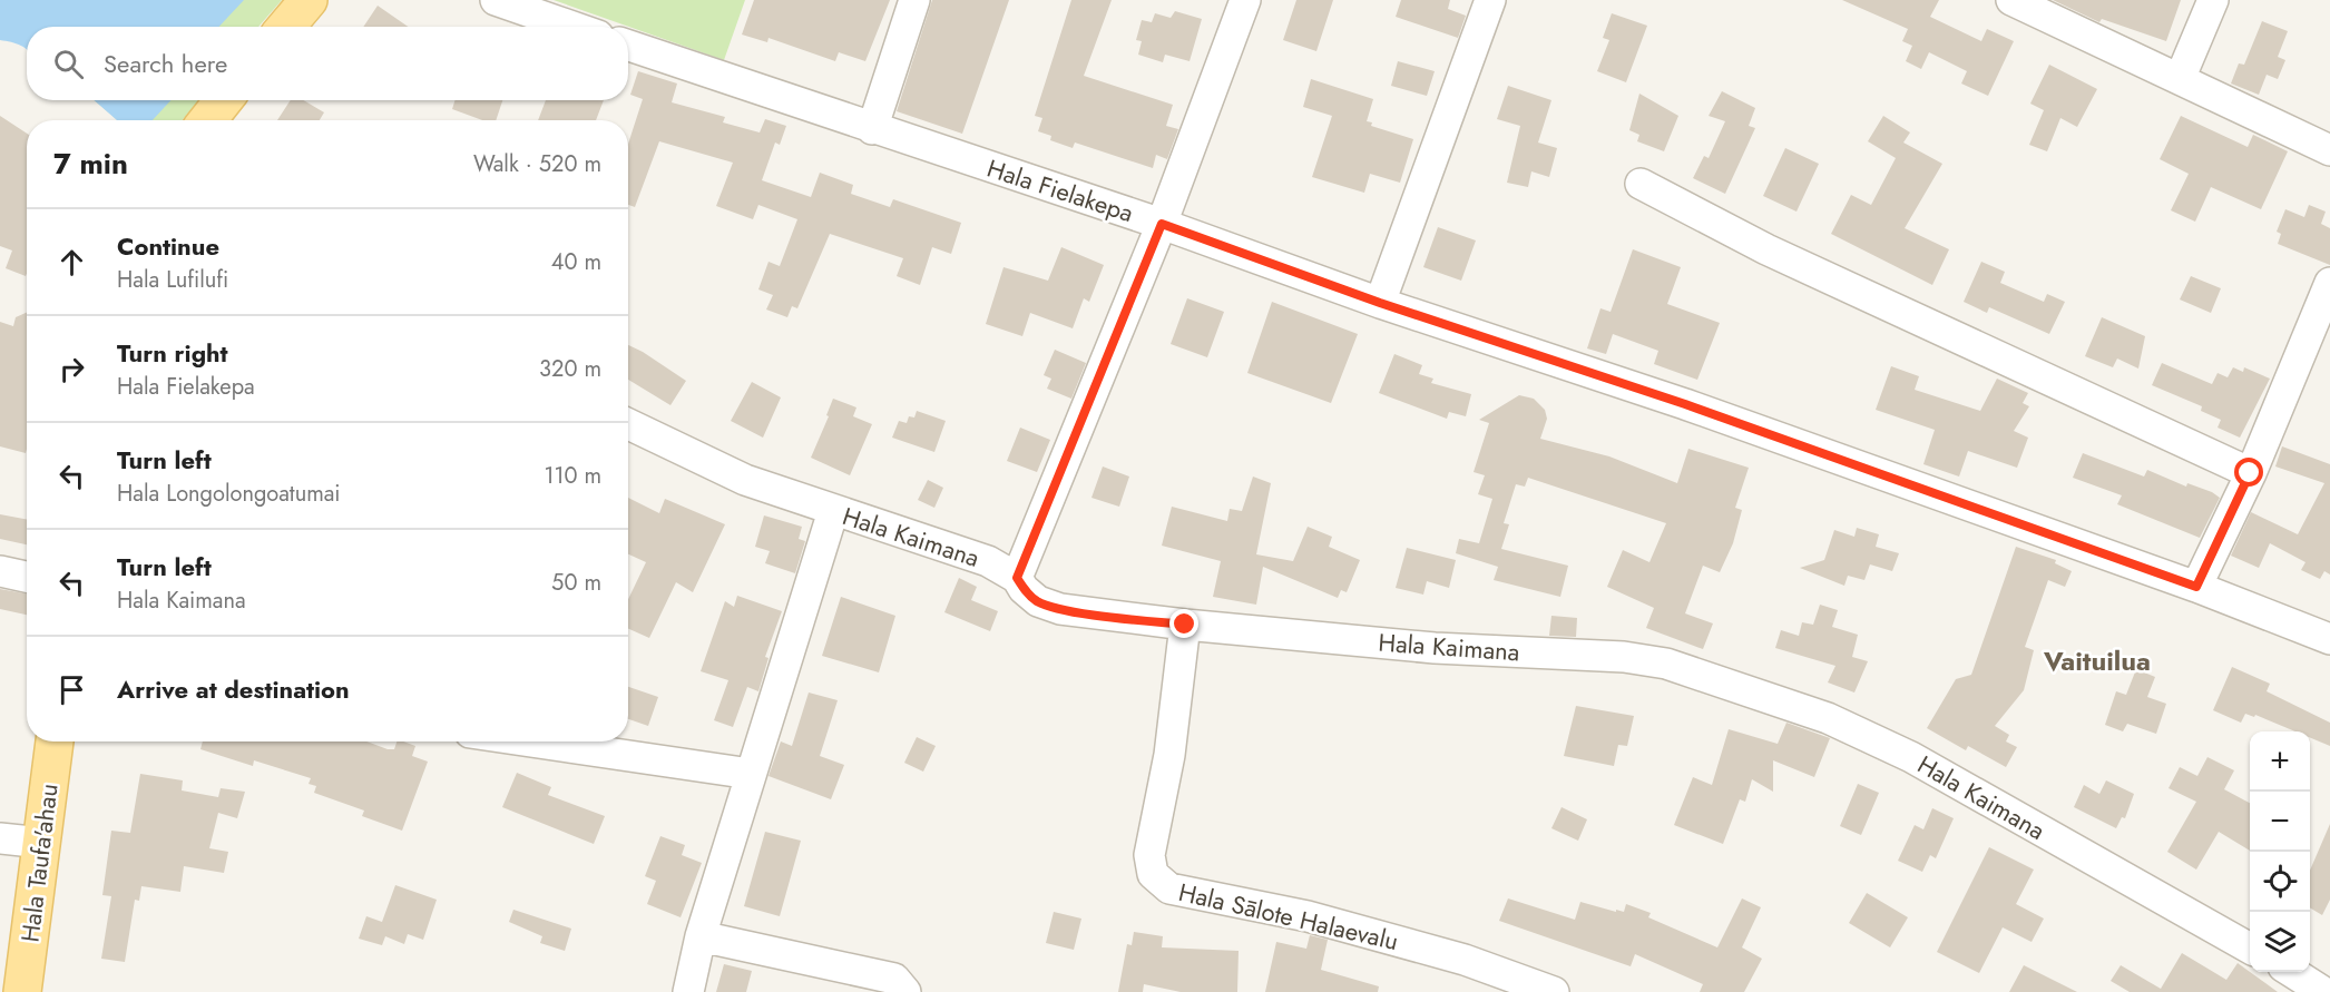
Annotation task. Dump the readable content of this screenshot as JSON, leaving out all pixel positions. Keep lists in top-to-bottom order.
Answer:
{
  "streets": {
    "main road": ["Hala Taufa'ahau"],
    "street": ["Hala Fielakepa", "Hala Kaimana", "Hala Sālote Halaevalu"]
  },
  "crossings": [
    ["Hala Kaimana", "Hala Sālote Halaevalu"]
  ],
  "districts": ["Vaituilua"],
  "page": {
    "search": "Search here",
    "heading": ["7 min", "Walk · 520 m"],
    "list": [
      ["Continue", "Hala Lufilufi", "40 m"],
      ["Turn right", "Hala Fielakepa", "320 m"],
      ["Turn left", "Hala Longolongoatumai", "110 m"],
      ["Turn left", "Hala Kaimana", "50 m"],
      "Arrive at destination"
    ],
    "map_buttons": ["+", "−"]
  }
}
